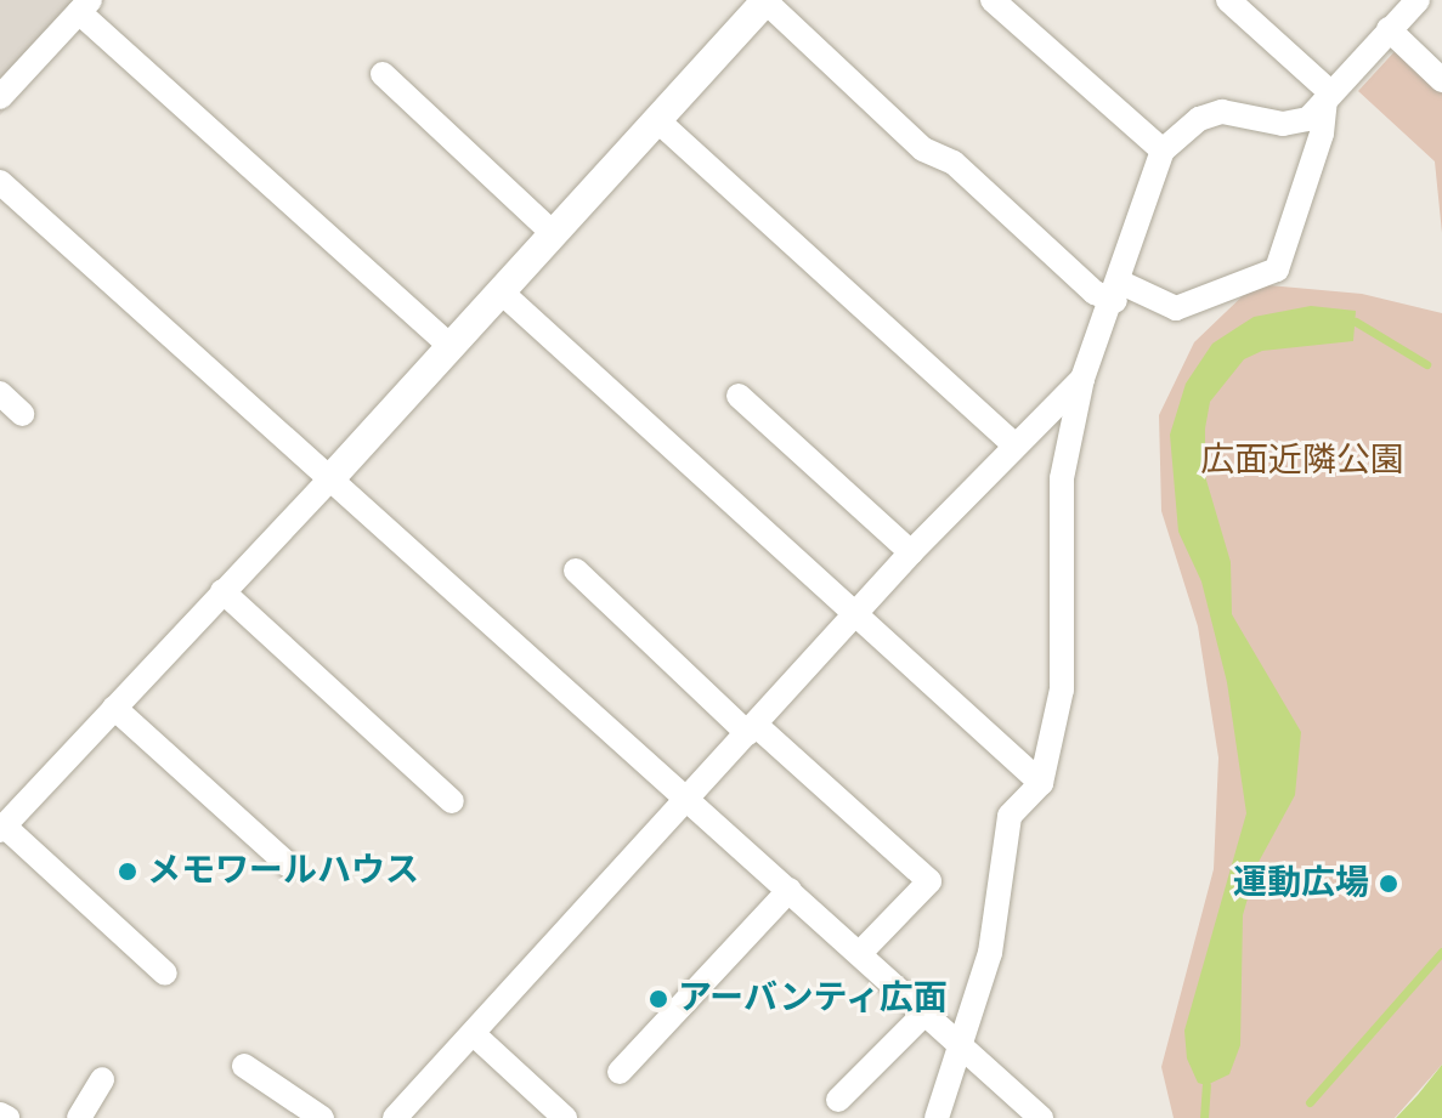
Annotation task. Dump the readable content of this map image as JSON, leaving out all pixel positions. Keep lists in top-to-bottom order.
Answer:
{
  "parks": ["広面近隣公園"],
  "places": ["メモワールハウス", "運動広場", "アーバンティ広面"]
}
